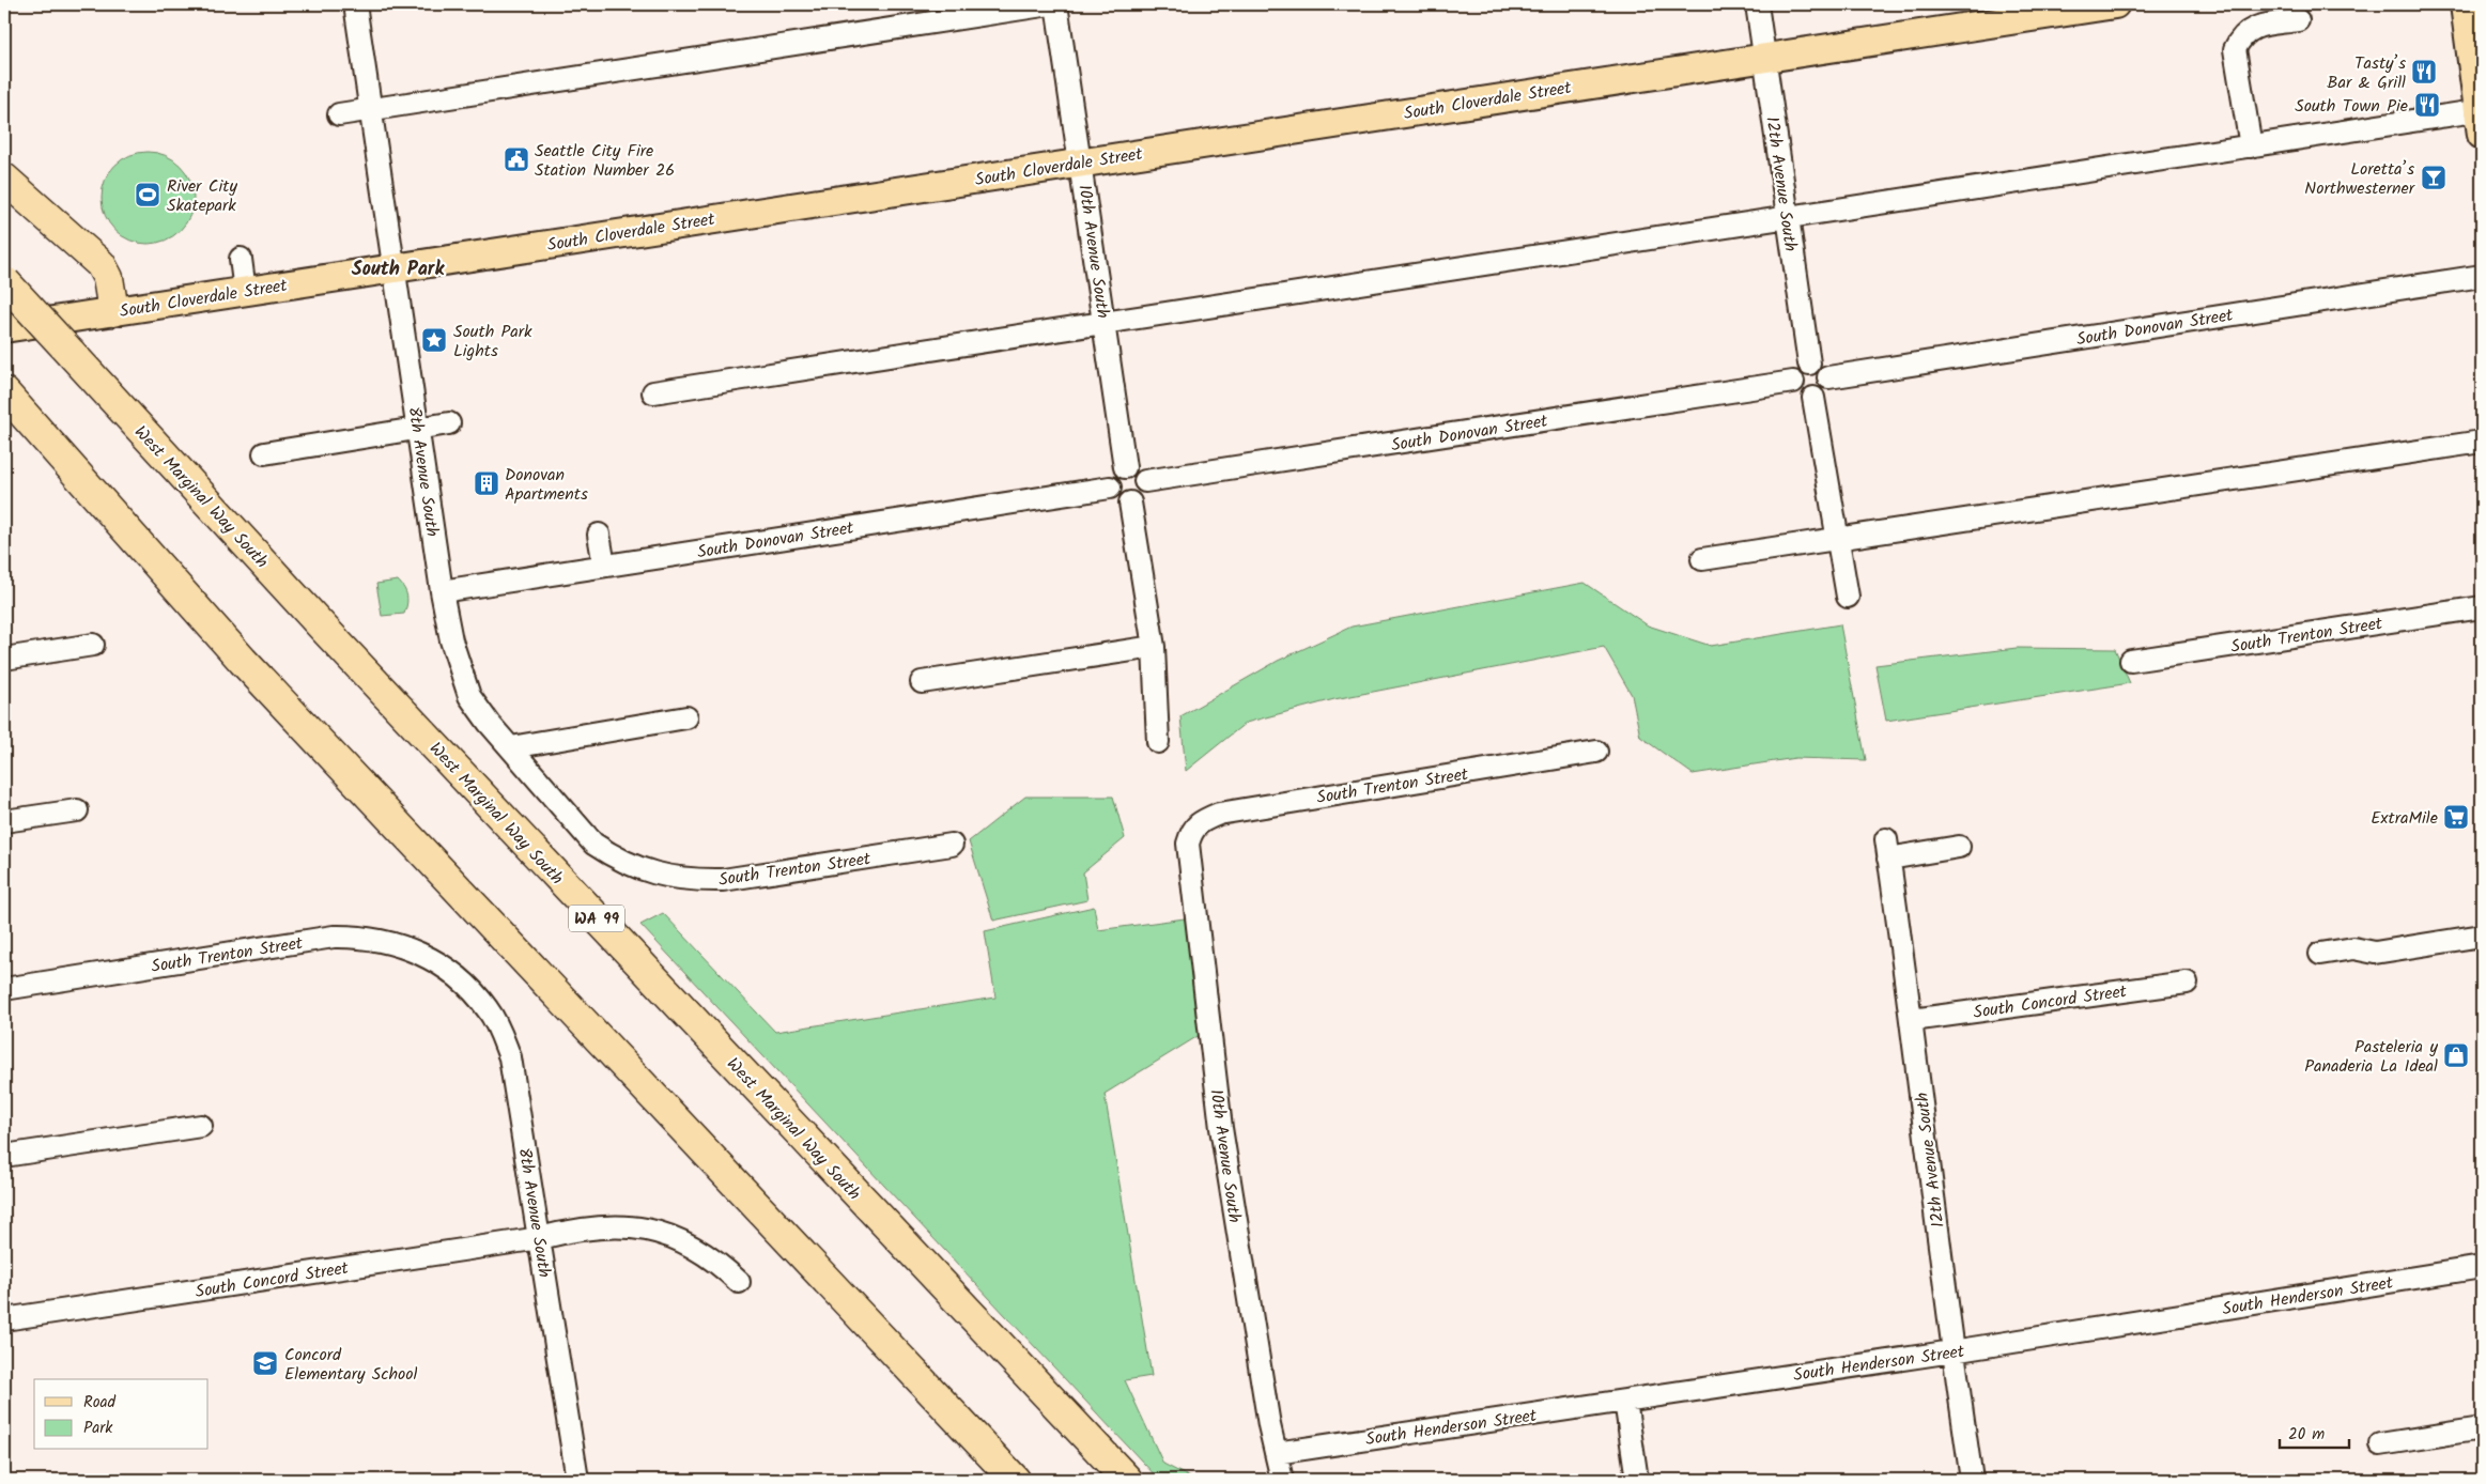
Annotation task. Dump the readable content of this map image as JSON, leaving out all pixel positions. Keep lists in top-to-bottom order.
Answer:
{
  "streets": {
    "highway": ["West Marginal Way South", "WA 99"],
    "main road": ["South Cloverdale Street"],
    "street": [
      "12th Avenue South",
      "10th Avenue South",
      "South Donovan Street",
      "8th Avenue South",
      "South Trenton Street",
      "South Concord Street",
      "South Henderson Street"
    ]
  },
  "crossings": [
    ["South Cloverdale Street", "12th Avenue South"],
    ["South Cloverdale Street", "10th Avenue South"],
    ["South Cloverdale Street", "8th Avenue South"],
    ["12th Avenue South", "South Donovan Street"],
    ["12th Avenue South", "South Concord Street"],
    ["12th Avenue South", "South Henderson Street"],
    ["10th Avenue South", "South Donovan Street"],
    ["10th Avenue South", "South Trenton Street"],
    ["10th Avenue South", "South Henderson Street"],
    ["South Donovan Street", "8th Avenue South"],
    ["8th Avenue South", "South Trenton Street"],
    ["8th Avenue South", "South Concord Street"]
  ],
  "districts": ["South Park"],
  "places": {
    "restaurant": ["Tasty’s Bar & Grill", "South Town Pie"],
    "public building": ["Seattle City Fire Station Number 26"],
    "bar": ["Loretta’s Northwesterner"],
    "sports": ["River City Skatepark"],
    "place": ["South Park Lights"],
    "building": ["Donovan Apartments"],
    "supermarket": ["ExtraMile"],
    "shop": ["Pasteleria y Panaderia La Ideal"],
    "school or university": ["Concord Elementary School"]
  },
  "legend": ["Road", "Park"],
  "scale_bar": "20 m"
}
